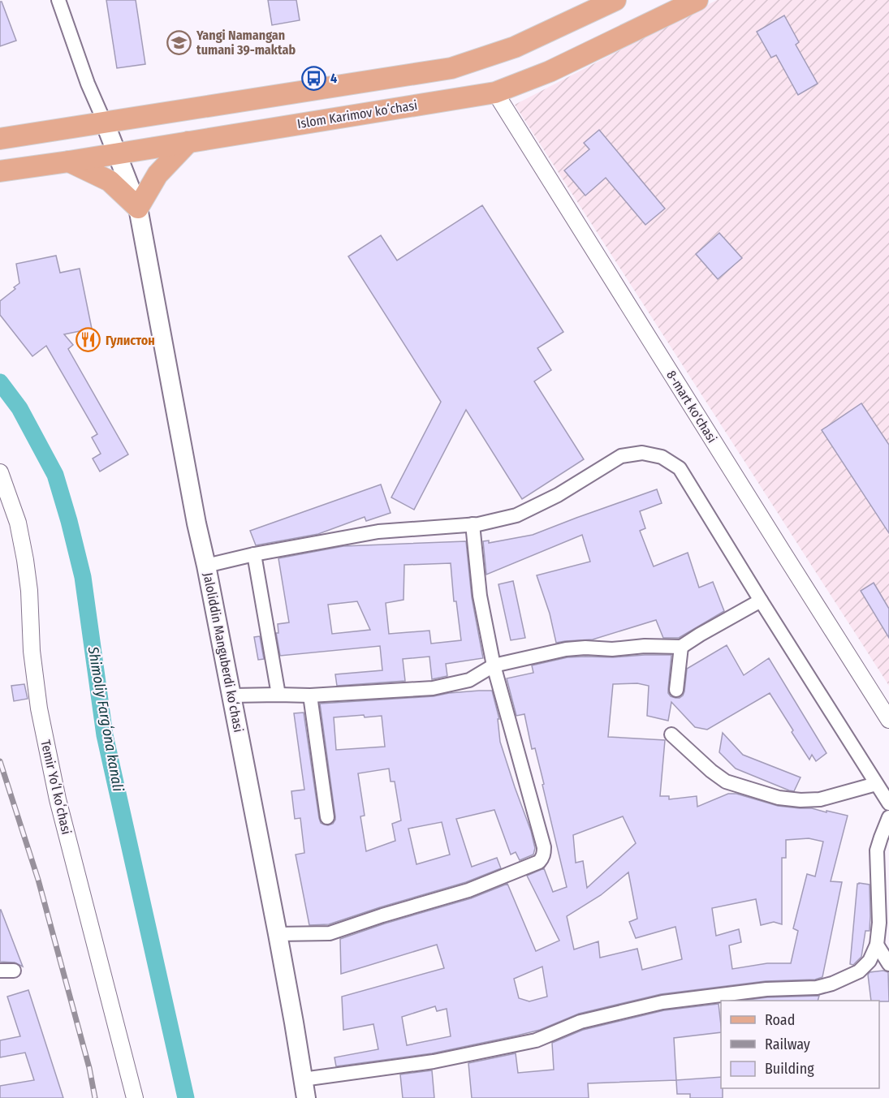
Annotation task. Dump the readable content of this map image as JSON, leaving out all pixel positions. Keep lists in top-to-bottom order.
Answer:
{
  "streets": {
    "main road": ["Islom Karimov koʻchasi", "Jaloliddin Manguberdi koʻchasi"],
    "street": ["8-mart ko'chasi", "Temir Yoʻl koʻchasi"]
  },
  "crossings": [
    ["Islom Karimov koʻchasi", "8-mart ko'chasi"],
    ["Islom Karimov koʻchasi", "Jaloliddin Manguberdi koʻchasi"]
  ],
  "water": ["Shimoliy Fargʻona kanali"],
  "places": {
    "school or university": ["Yangi Namangan tumani 39-maktab"],
    "bus stop": ["4"],
    "restaurant": ["Гулистон"]
  },
  "legend": ["Road", "Railway", "Building"]
}
